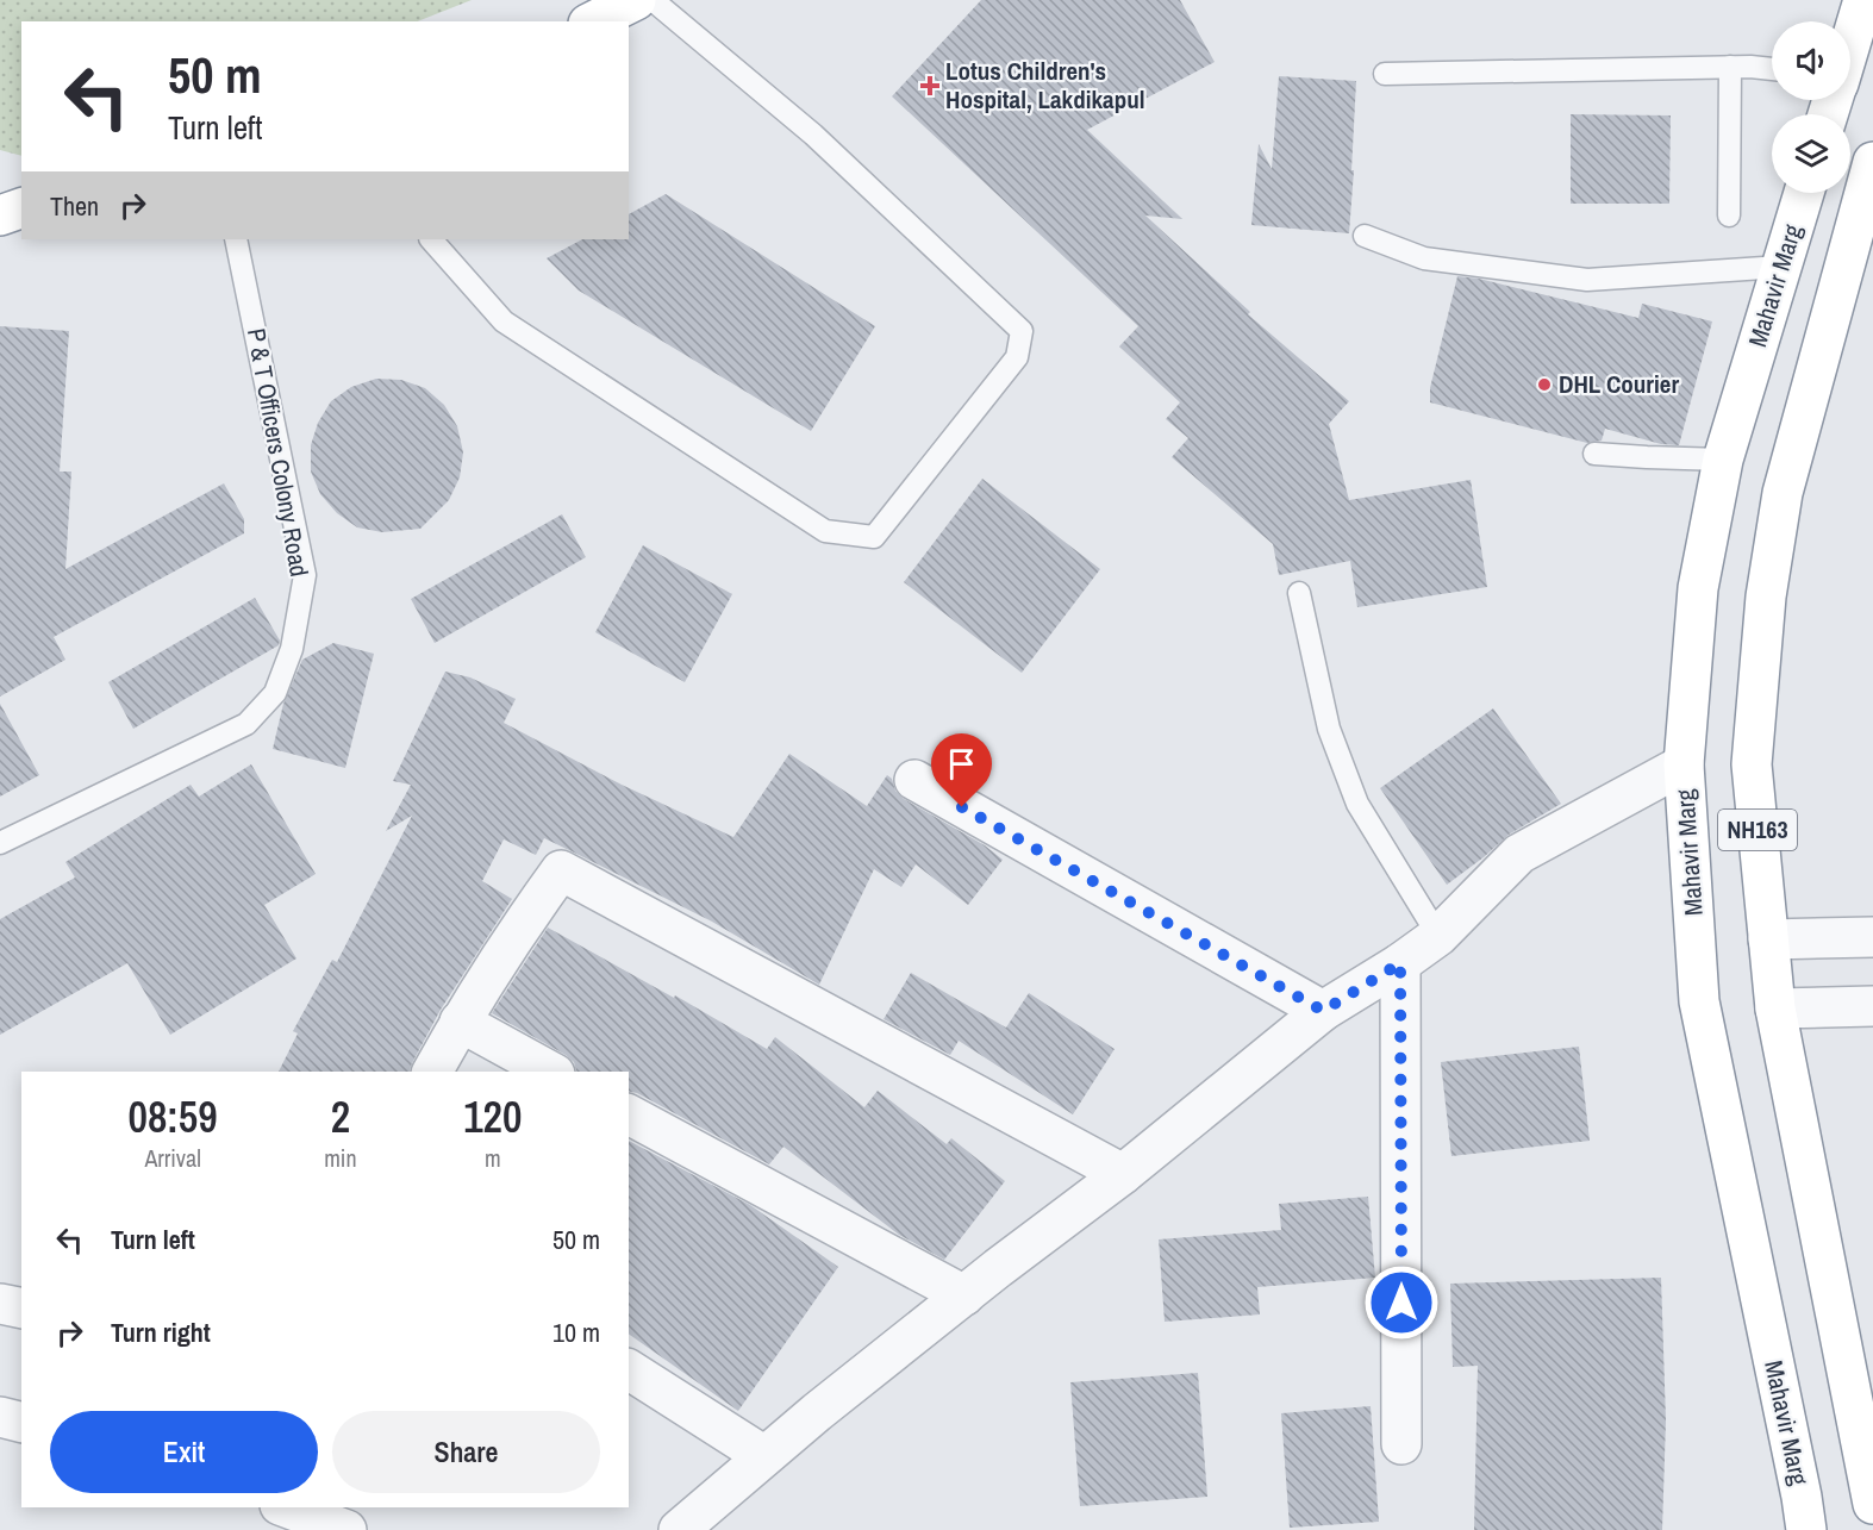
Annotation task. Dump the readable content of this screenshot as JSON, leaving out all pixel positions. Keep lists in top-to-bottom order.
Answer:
{
  "streets": {
    "highway": ["Mahavir Marg", "NH163"],
    "lane": ["P & T Officers Colony Road"]
  },
  "places": {
    "health": ["Lotus Children's Hospital, Lakdikapul"],
    "other": ["DHL Courier"]
  },
  "page": {
    "turn": ["50 m", "Turn left"],
    "then": "Then",
    "eta": [
      "08:59",
      "Arrival",
      "2",
      "min",
      "120",
      "m"
    ],
    "list": [
      {
        "name": "Turn left",
        "value": "50 m"
      },
      {
        "name": "Turn right",
        "value": "10 m"
      }
    ],
    "buttons": ["Exit", "Share"]
  }
}
